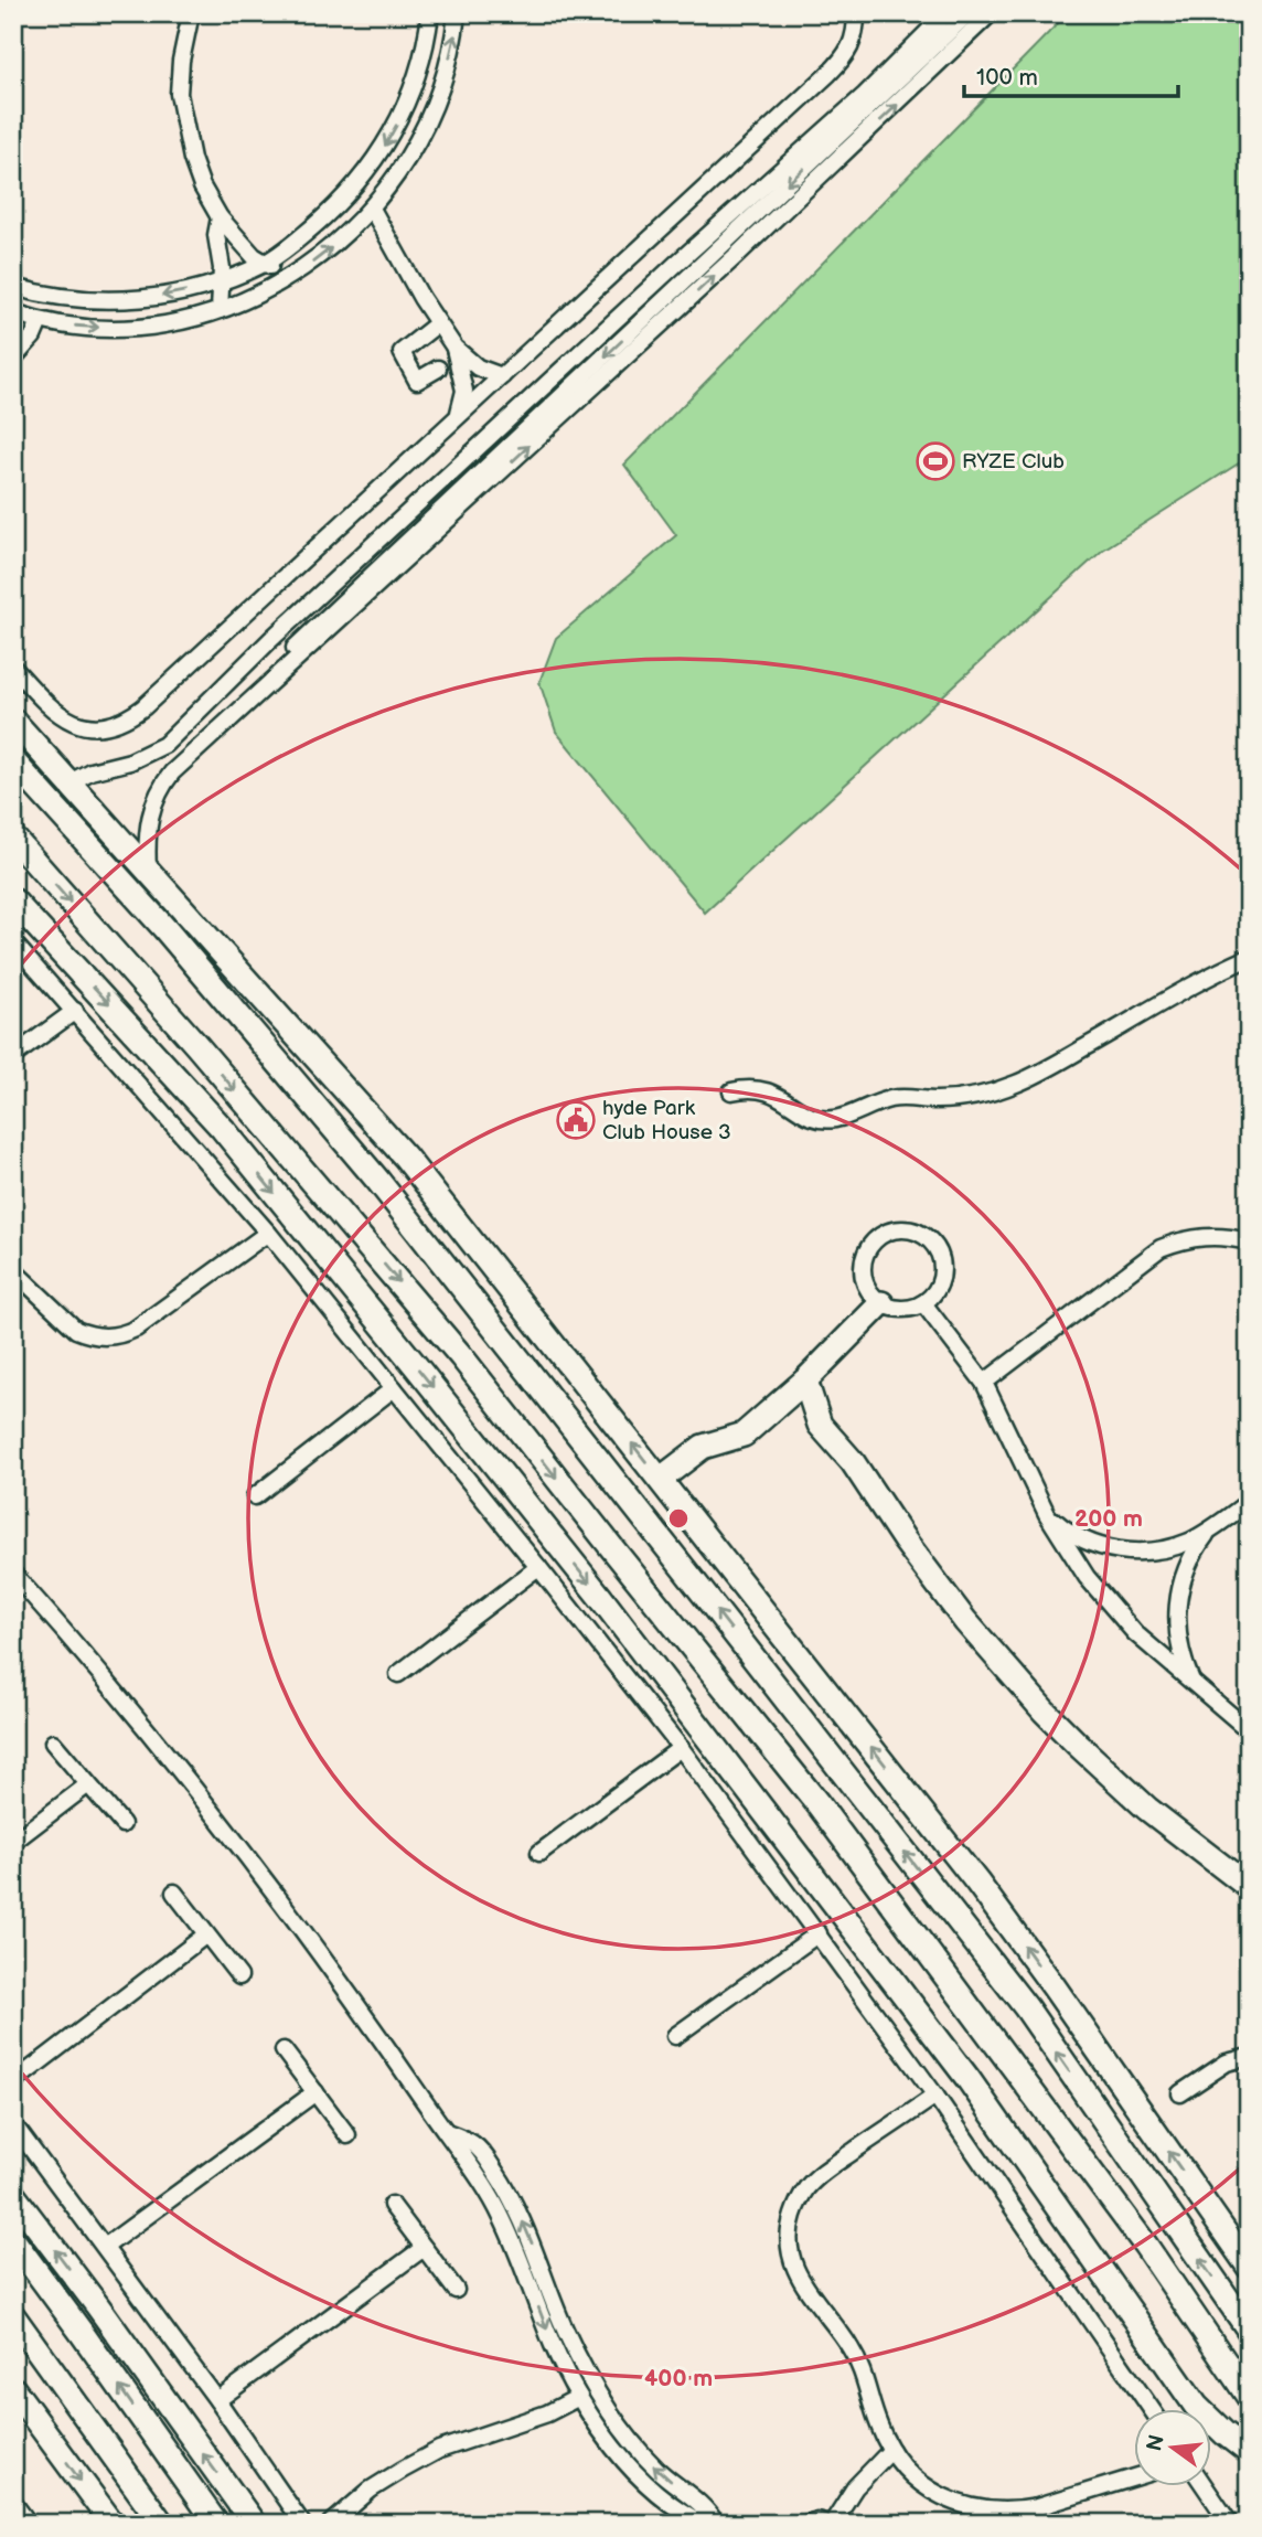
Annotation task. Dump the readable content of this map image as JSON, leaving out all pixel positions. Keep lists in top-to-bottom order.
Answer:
{
  "places": {
    "sports": ["RYZE Club"],
    "public building": ["hyde Park Club House 3"]
  },
  "scale_bar": "100 m",
  "north": "left",
  "rings": ["200 m", "400 m"]
}
